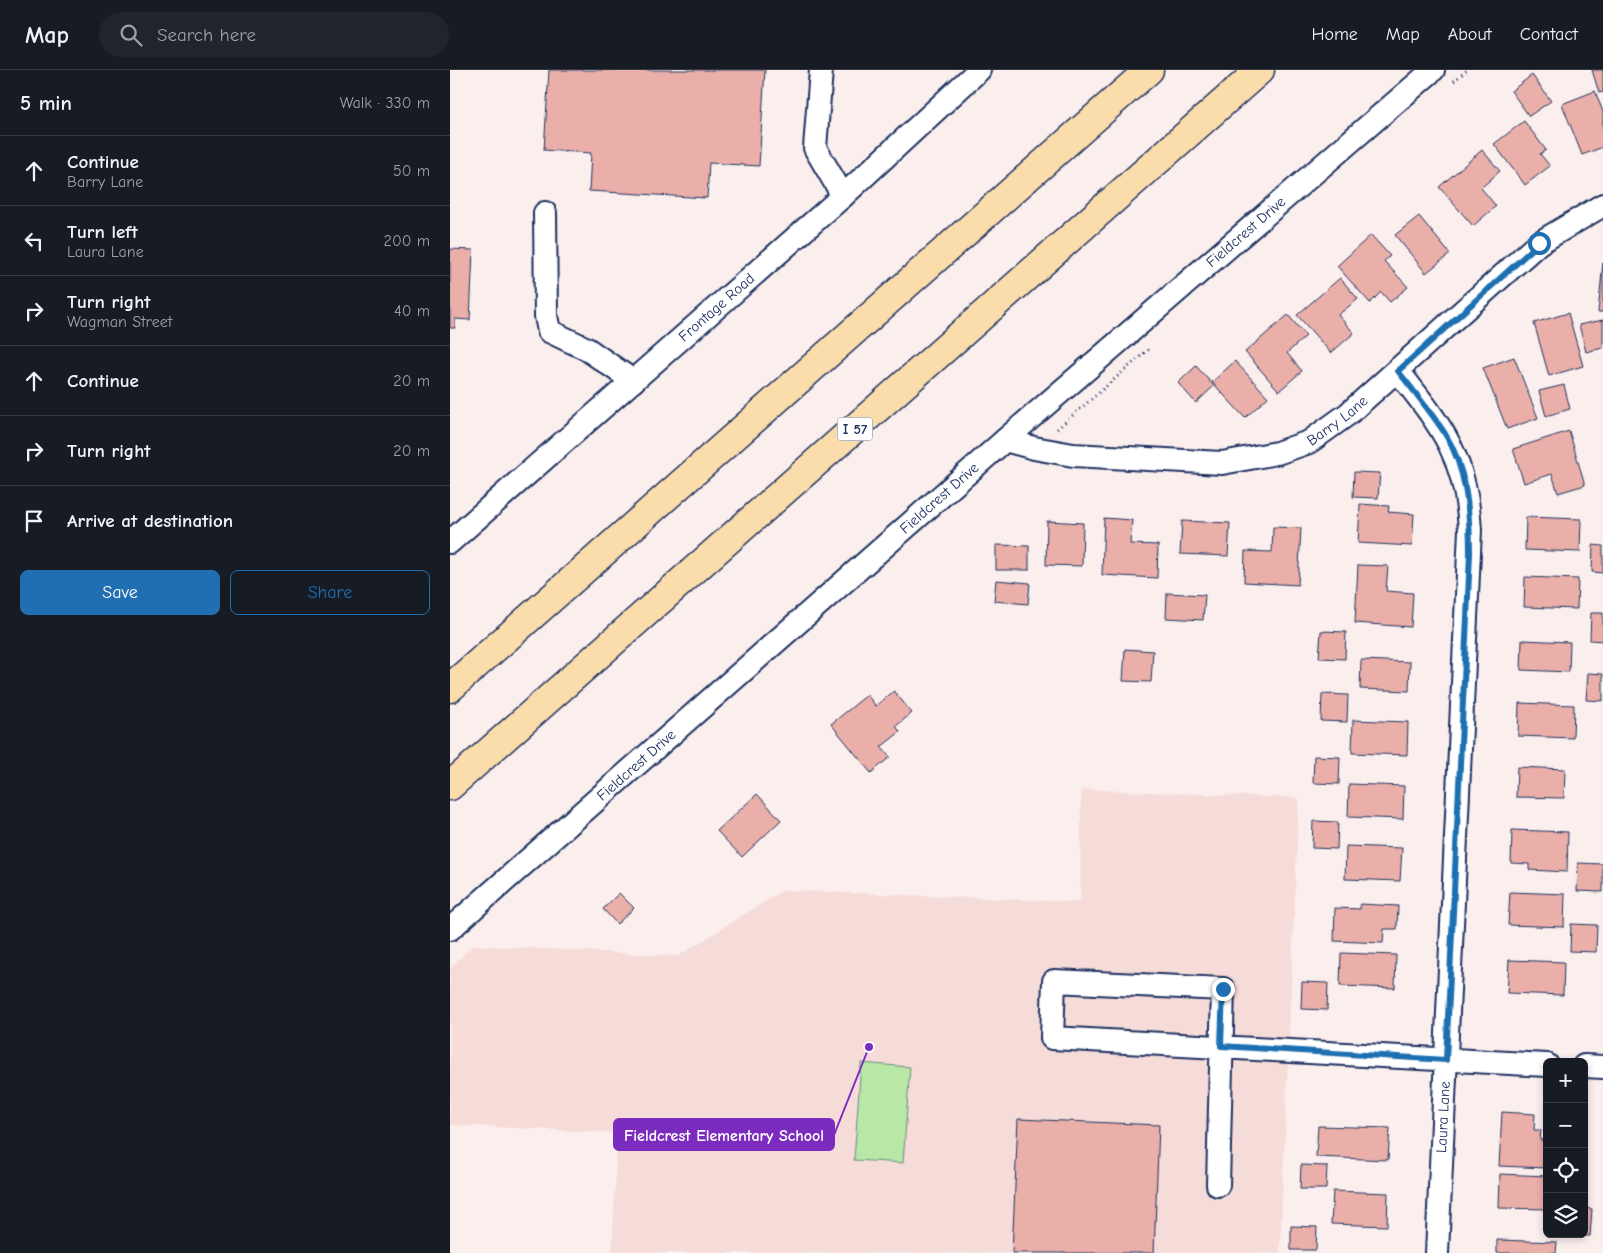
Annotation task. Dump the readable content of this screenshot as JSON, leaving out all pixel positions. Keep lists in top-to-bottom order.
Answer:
{
  "streets": {
    "highway": ["I 57"],
    "street": [
      "Fieldcrest Drive",
      "Frontage Road",
      "Barry Lane",
      "Laura Lane"
    ]
  },
  "crossings": [
    ["Fieldcrest Drive", "Barry Lane"],
    ["Barry Lane", "Laura Lane"]
  ],
  "places": ["Fieldcrest Elementary School"],
  "page": {
    "header": "Map",
    "search": "Search here",
    "nav": [
      "Home",
      "Map",
      "About",
      "Contact"
    ],
    "heading": ["5 min", "Walk · 330 m"],
    "list": [
      ["Continue", "Barry Lane", "50 m"],
      ["Turn left", "Laura Lane", "200 m"],
      ["Turn right", "Wagman Street", "40 m"],
      ["Continue", "20 m"],
      ["Turn right", "20 m"],
      "Arrive at destination"
    ],
    "buttons": ["Save", "Share"],
    "map_buttons": ["+", "−"]
  }
}
